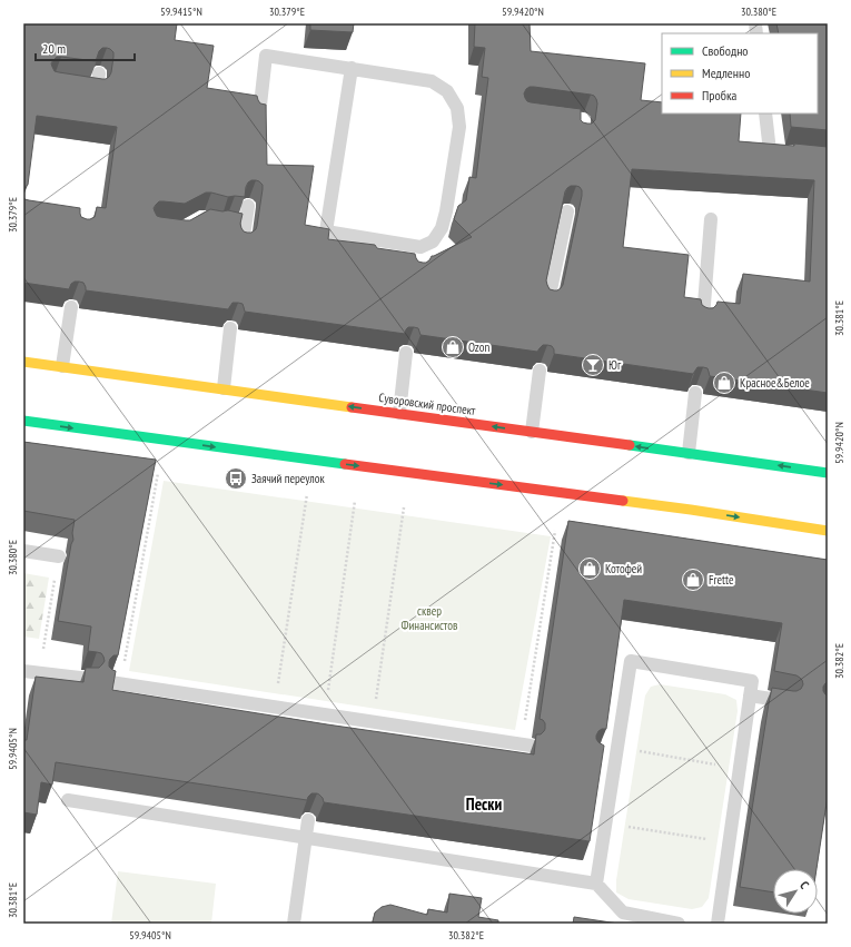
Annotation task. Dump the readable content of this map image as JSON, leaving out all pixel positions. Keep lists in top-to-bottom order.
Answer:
{
  "streets": {
    "main road": ["Суворовский проспект"]
  },
  "districts": ["Пески"],
  "parks": ["сквер Финансистов"],
  "places": {
    "shop": [
      "Ozon",
      "Красное&Белое",
      "Котофей",
      "Frette"
    ],
    "bar": ["Юг"],
    "bus stop": ["Заячий переулок"]
  },
  "legend": ["Свободно", "Медленно", "Пробка"],
  "scale_bar": "20 m",
  "north": "top right",
  "coordinates": [
    "59.9415°N",
    "30.379°E",
    "59.9420°N",
    "30.380°E",
    "30.381°E",
    "30.382°E",
    "59.9405°N"
  ]
}
